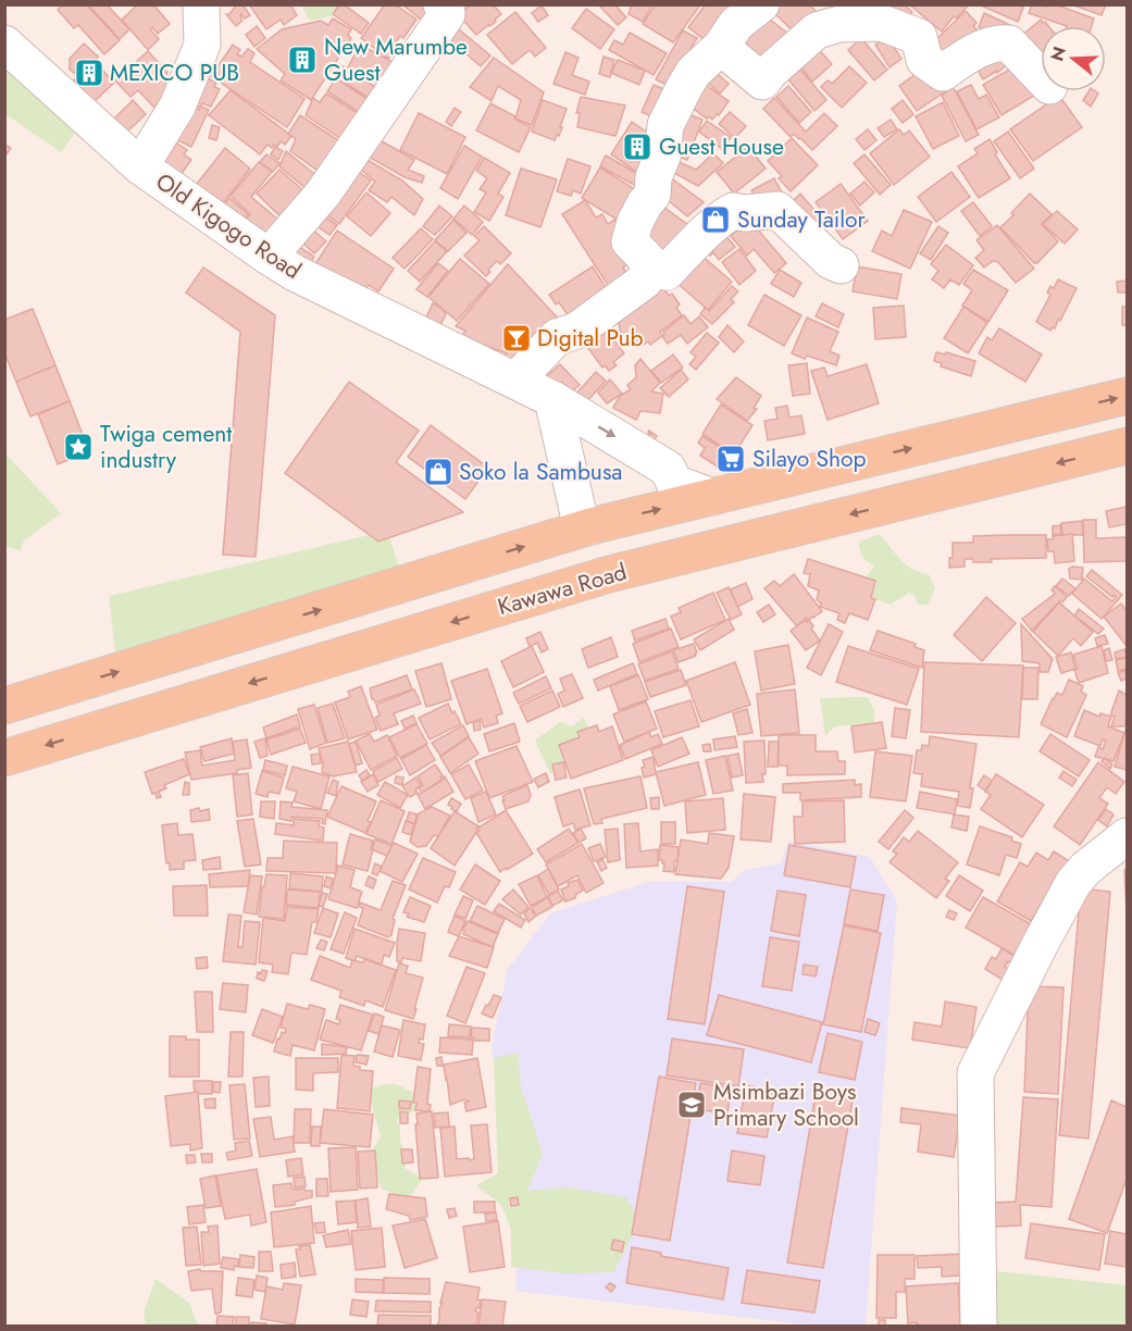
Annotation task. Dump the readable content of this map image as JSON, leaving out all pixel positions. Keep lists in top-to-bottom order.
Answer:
{
  "streets": {
    "main road": ["Kawawa Road"],
    "street": ["Old Kigogo Road"]
  },
  "places": {
    "building": ["New Marumbe Guest", "MEXICO PUB", "Guest House"],
    "shop": ["Sunday Tailor", "Soko la Sambusa"],
    "bar": ["Digital Pub"],
    "place": ["Twiga cement industry"],
    "supermarket": ["Silayo Shop"],
    "school or university": ["Msimbazi Boys Primary School"]
  },
  "north": "left"
}
